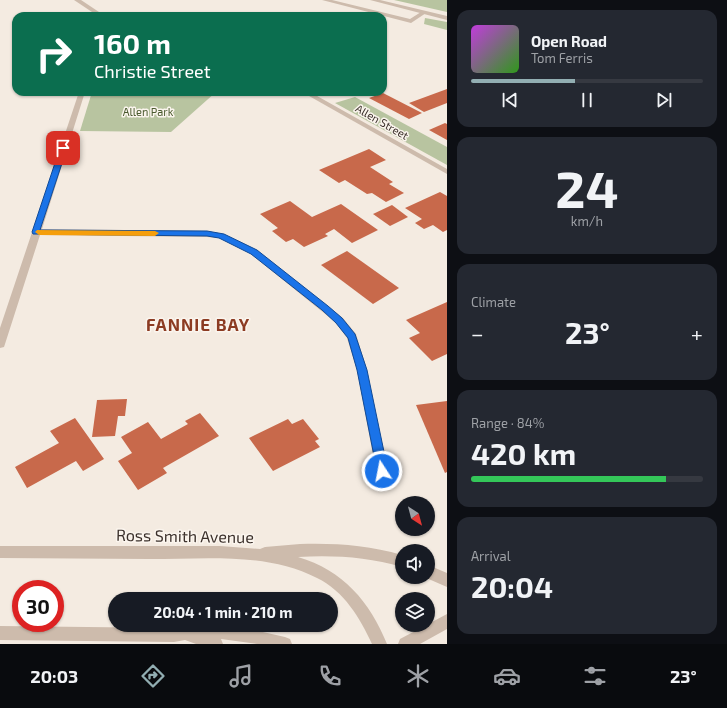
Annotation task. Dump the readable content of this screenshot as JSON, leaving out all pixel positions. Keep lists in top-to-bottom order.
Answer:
{
  "streets": {
    "street": ["Allen Street", "Ross Smith Avenue"]
  },
  "districts": ["FANNIE BAY"],
  "parks": ["Allen Park"],
  "north": "bottom right",
  "page": {
    "turn": ["160 m", "Christie Street"],
    "song": ["Open Road", "Tom Ferris"],
    "tile": [
      ["24", "km/h"],
      "Climate",
      ["Range · 84%", "420 km"],
      ["Arrival", "20:04"]
    ],
    "heat": ["−", "23°", "+"],
    "limit": "30",
    "trip": "20:04 · 1 min · 210 m",
    "tabs": ["20:03", "23°"]
  }
}
